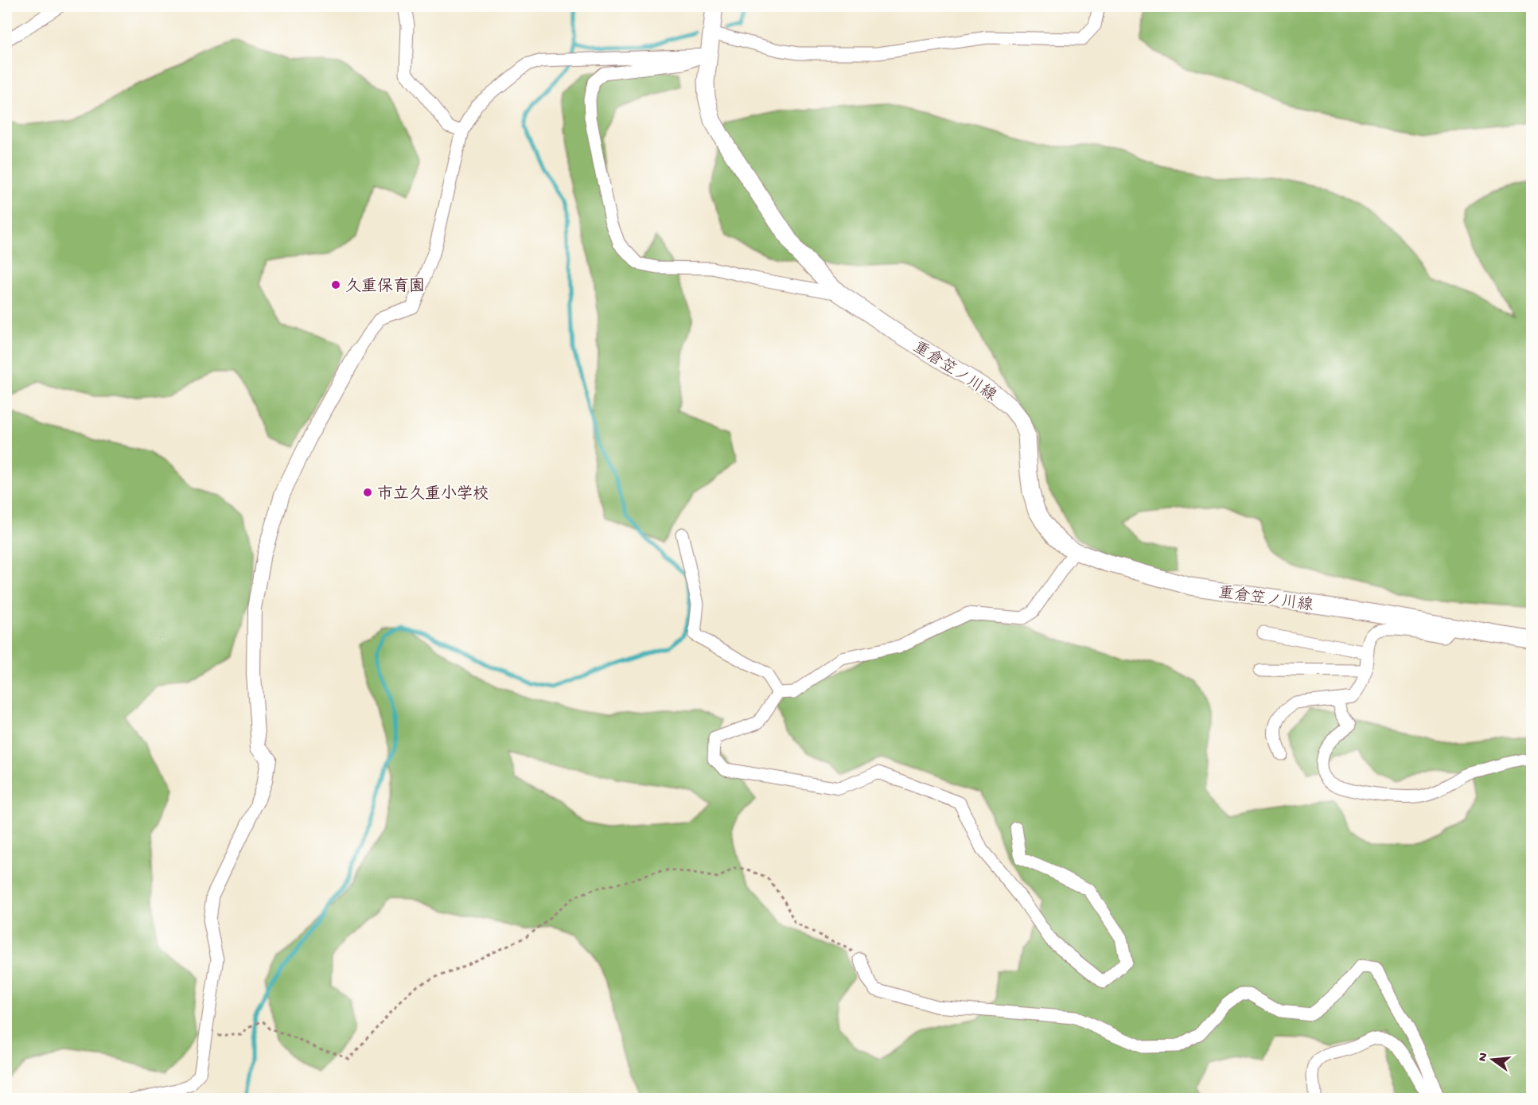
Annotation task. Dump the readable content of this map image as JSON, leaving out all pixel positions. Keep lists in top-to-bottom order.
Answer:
{
  "streets": {
    "main road": ["重倉笠ノ川線"]
  },
  "places": ["久重保育園", "市立久重小学校"],
  "north": "left"
}
